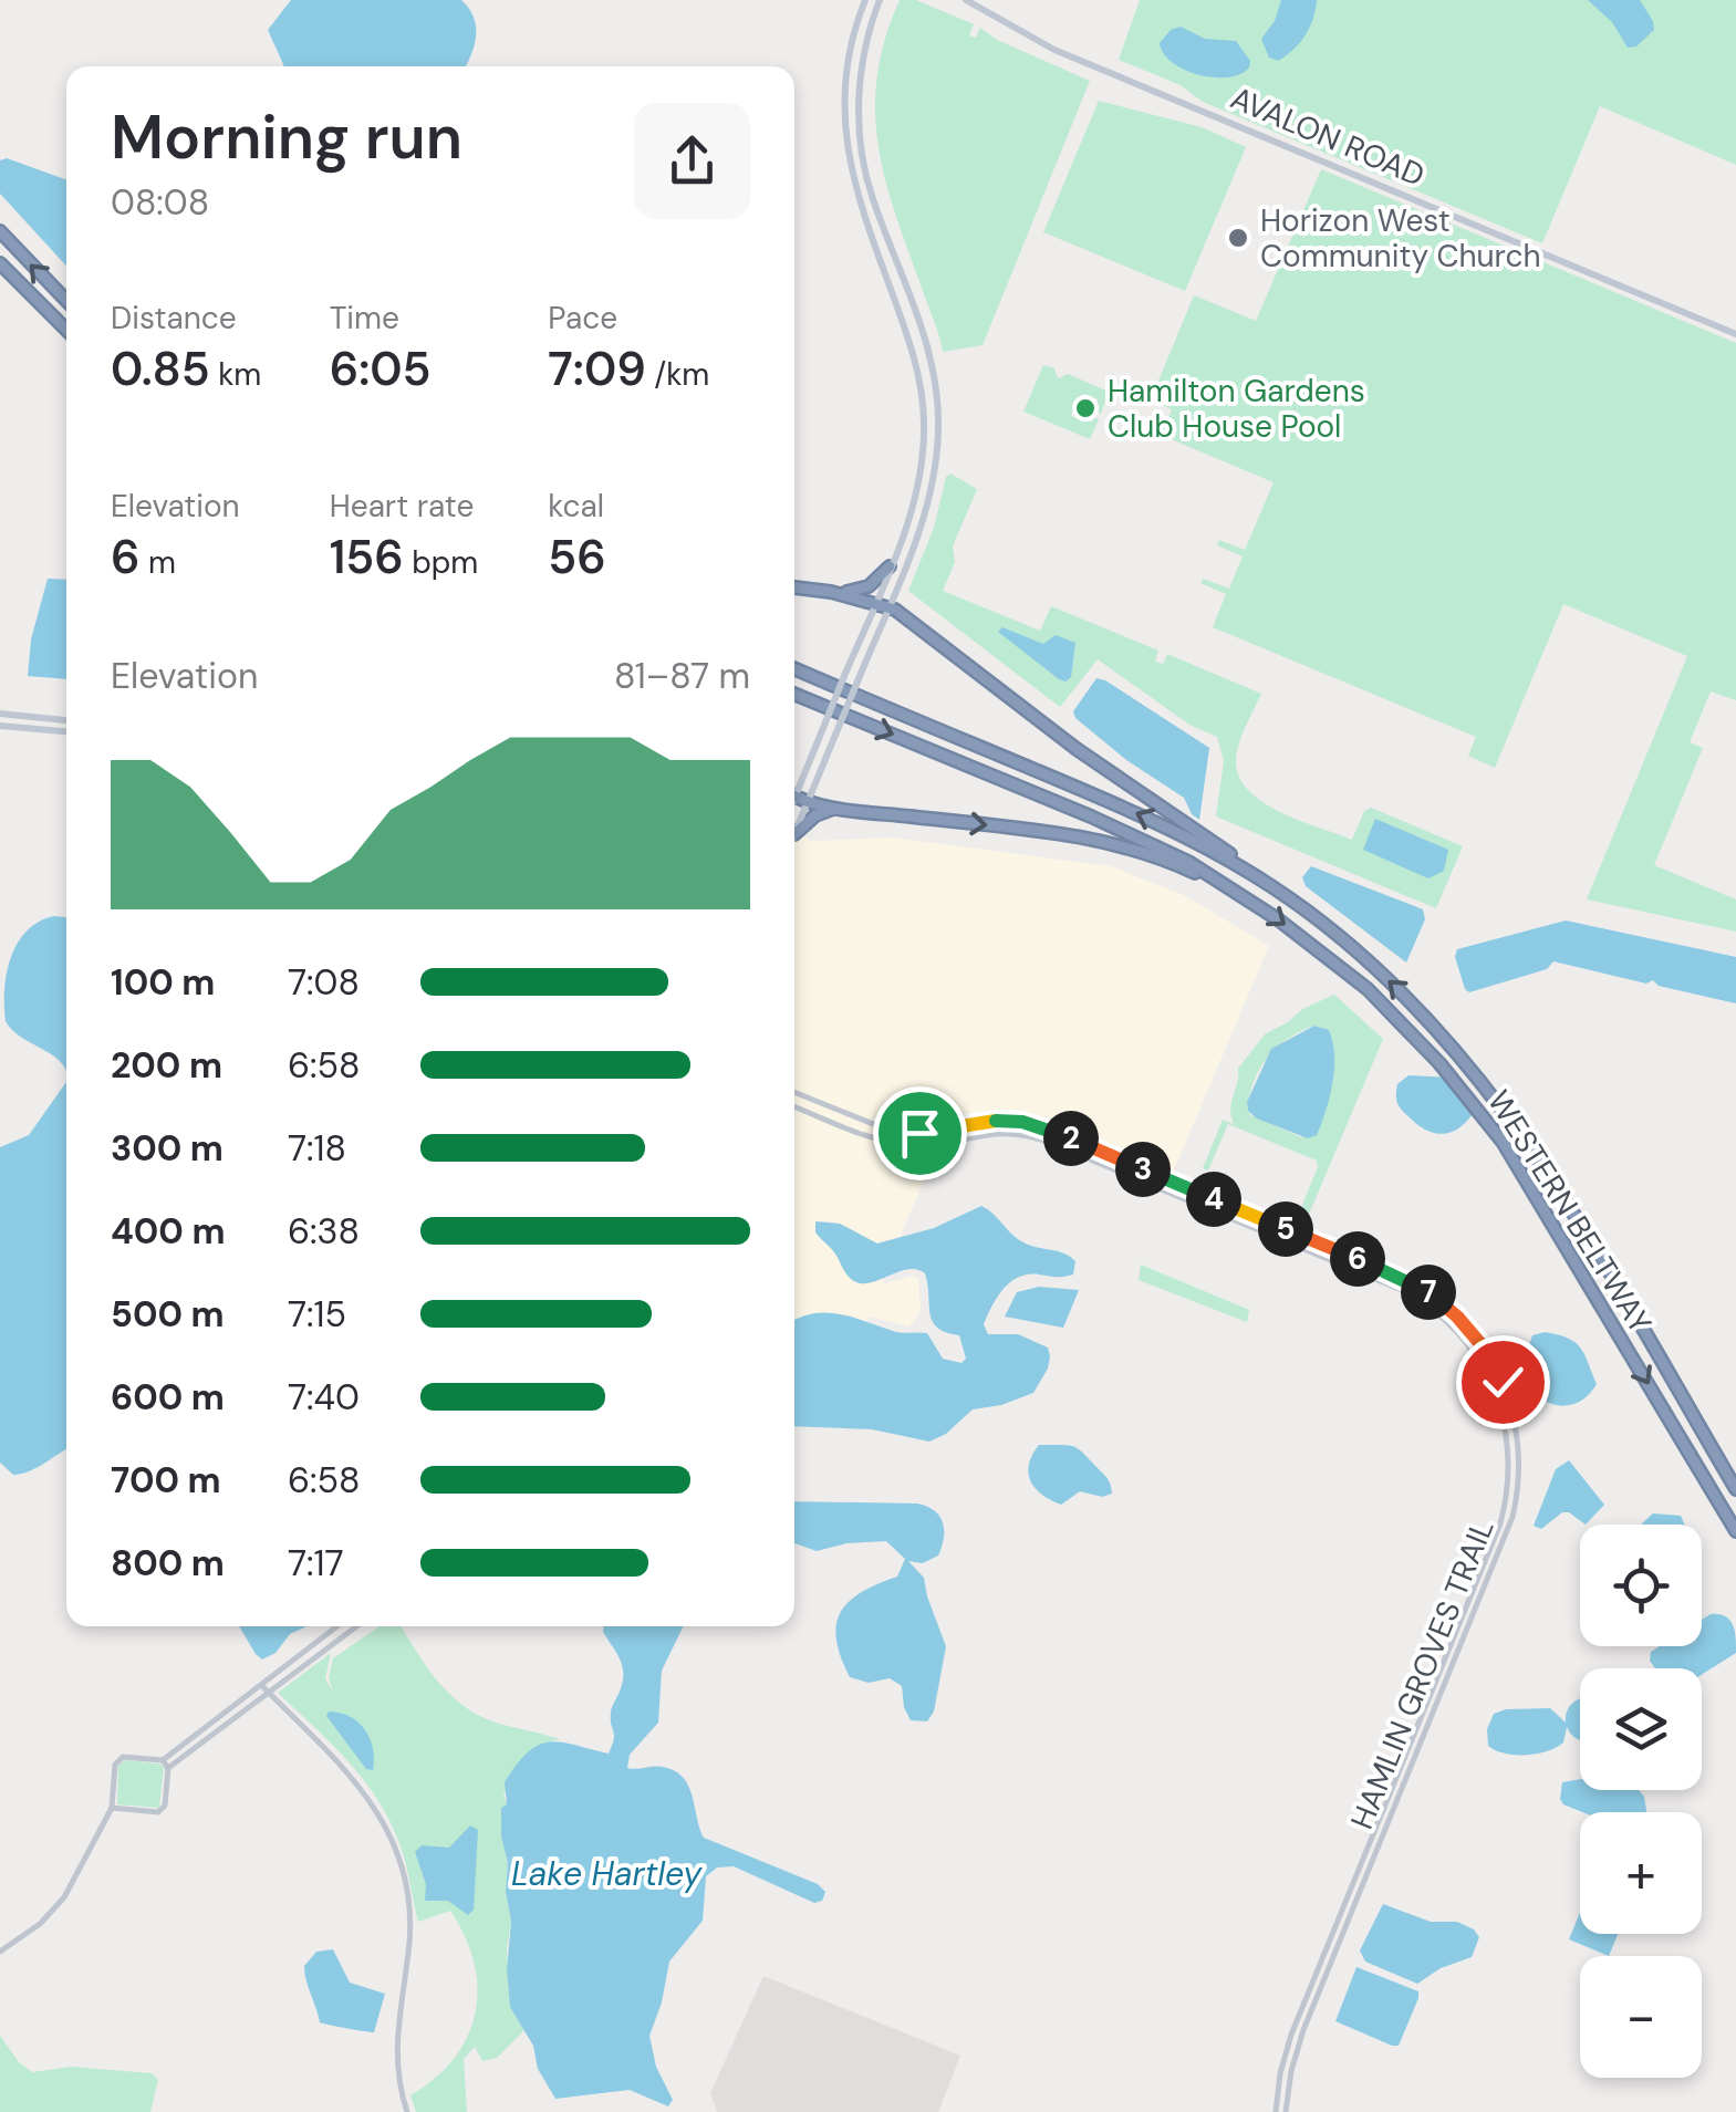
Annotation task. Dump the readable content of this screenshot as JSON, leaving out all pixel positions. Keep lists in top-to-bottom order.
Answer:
{
  "streets": {
    "highway": ["WESTERN BELTWAY"],
    "main road": ["AVALON ROAD"],
    "street": ["HAMLIN GROVES TRAIL"]
  },
  "water": ["Lake Hartley"],
  "places": ["Horizon West Community Church", "Hamilton Gardens Club House Pool"],
  "page": {
    "heading": ["Morning run", "08:08"],
    "stats": [
      ["Distance", "0.85 km"],
      ["Time", "6:05"],
      ["Pace", "7:09 /km"],
      ["Elevation", "6 m"],
      ["Heart rate", "156 bpm"],
      ["kcal", "56"]
    ],
    "chart": ["Elevation", "81–87 m"],
    "list": [
      {
        "name": "100 m",
        "note": "7:08"
      },
      {
        "name": "200 m",
        "note": "6:58"
      },
      {
        "name": "300 m",
        "note": "7:18"
      },
      {
        "name": "400 m",
        "note": "6:38"
      },
      {
        "name": "500 m",
        "note": "7:15"
      },
      {
        "name": "600 m",
        "note": "7:40"
      },
      {
        "name": "700 m",
        "note": "6:58"
      },
      {
        "name": "800 m",
        "note": "7:17"
      }
    ],
    "pins": [
      "2",
      "3",
      "4",
      "5",
      "6",
      "7"
    ],
    "map_buttons": ["+", "−"]
  }
}
